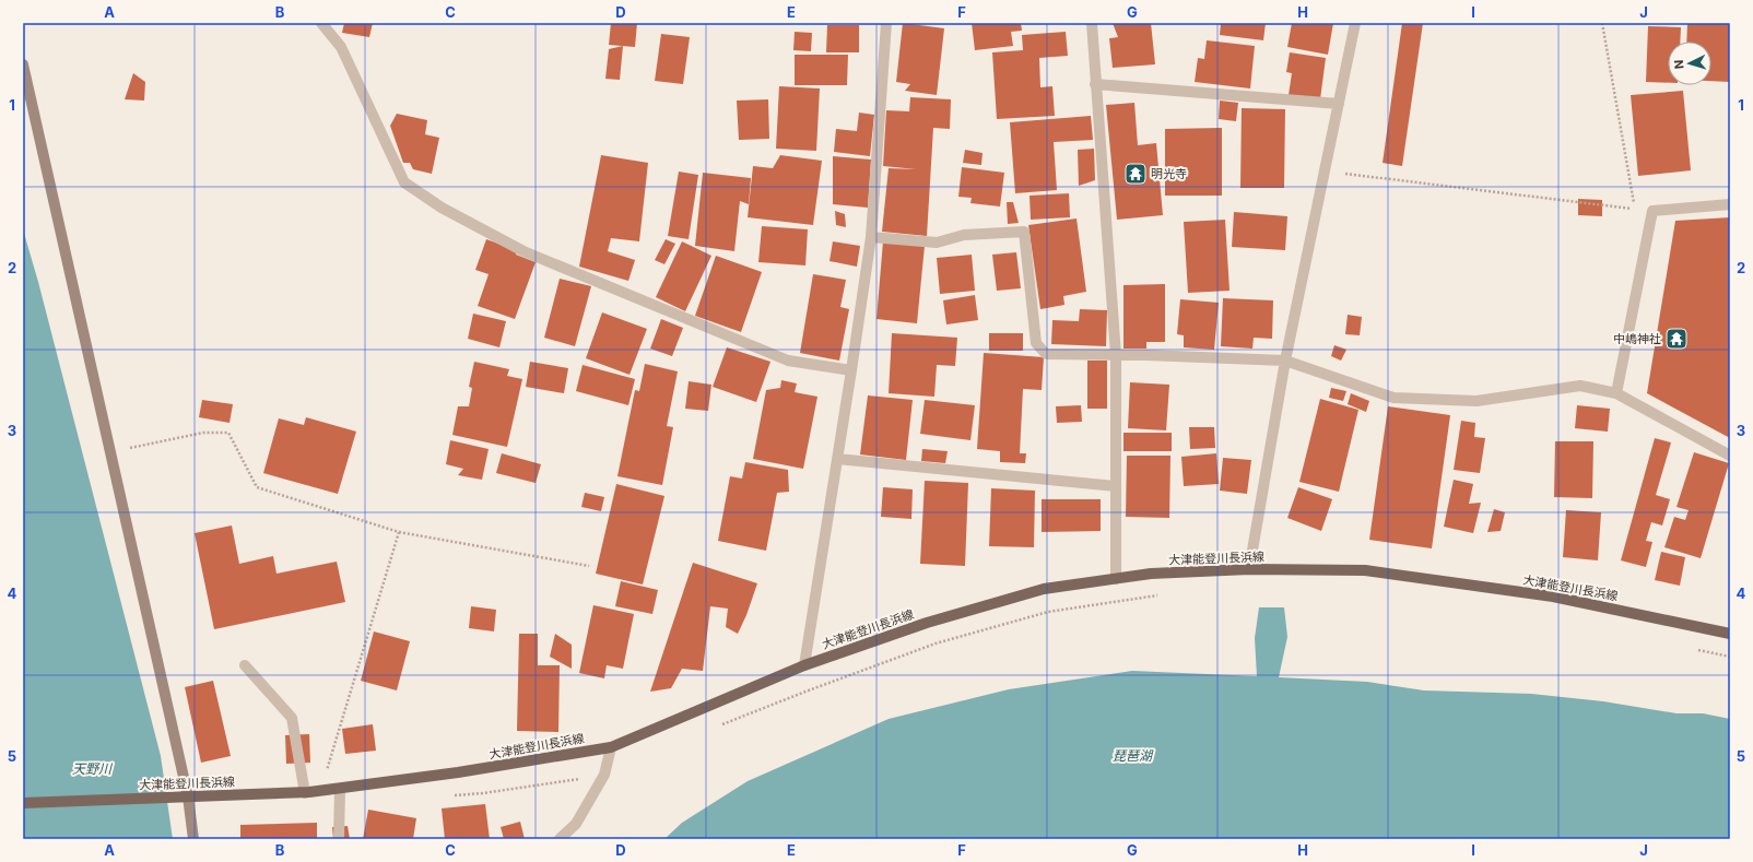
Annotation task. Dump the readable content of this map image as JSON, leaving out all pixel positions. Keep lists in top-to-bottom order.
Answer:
{
  "streets": {
    "main road": ["大津能登川長浜線"]
  },
  "water": ["琵琶湖", "天野川"],
  "places": {
    "temple": ["明光寺", "中嶋神社"]
  },
  "north": "left",
  "grid": {
    "columns": [
      "A",
      "B",
      "C",
      "D",
      "E",
      "F",
      "G",
      "H",
      "I",
      "J"
    ],
    "rows": [
      "1",
      "2",
      "3",
      "4",
      "5"
    ]
  }
}
